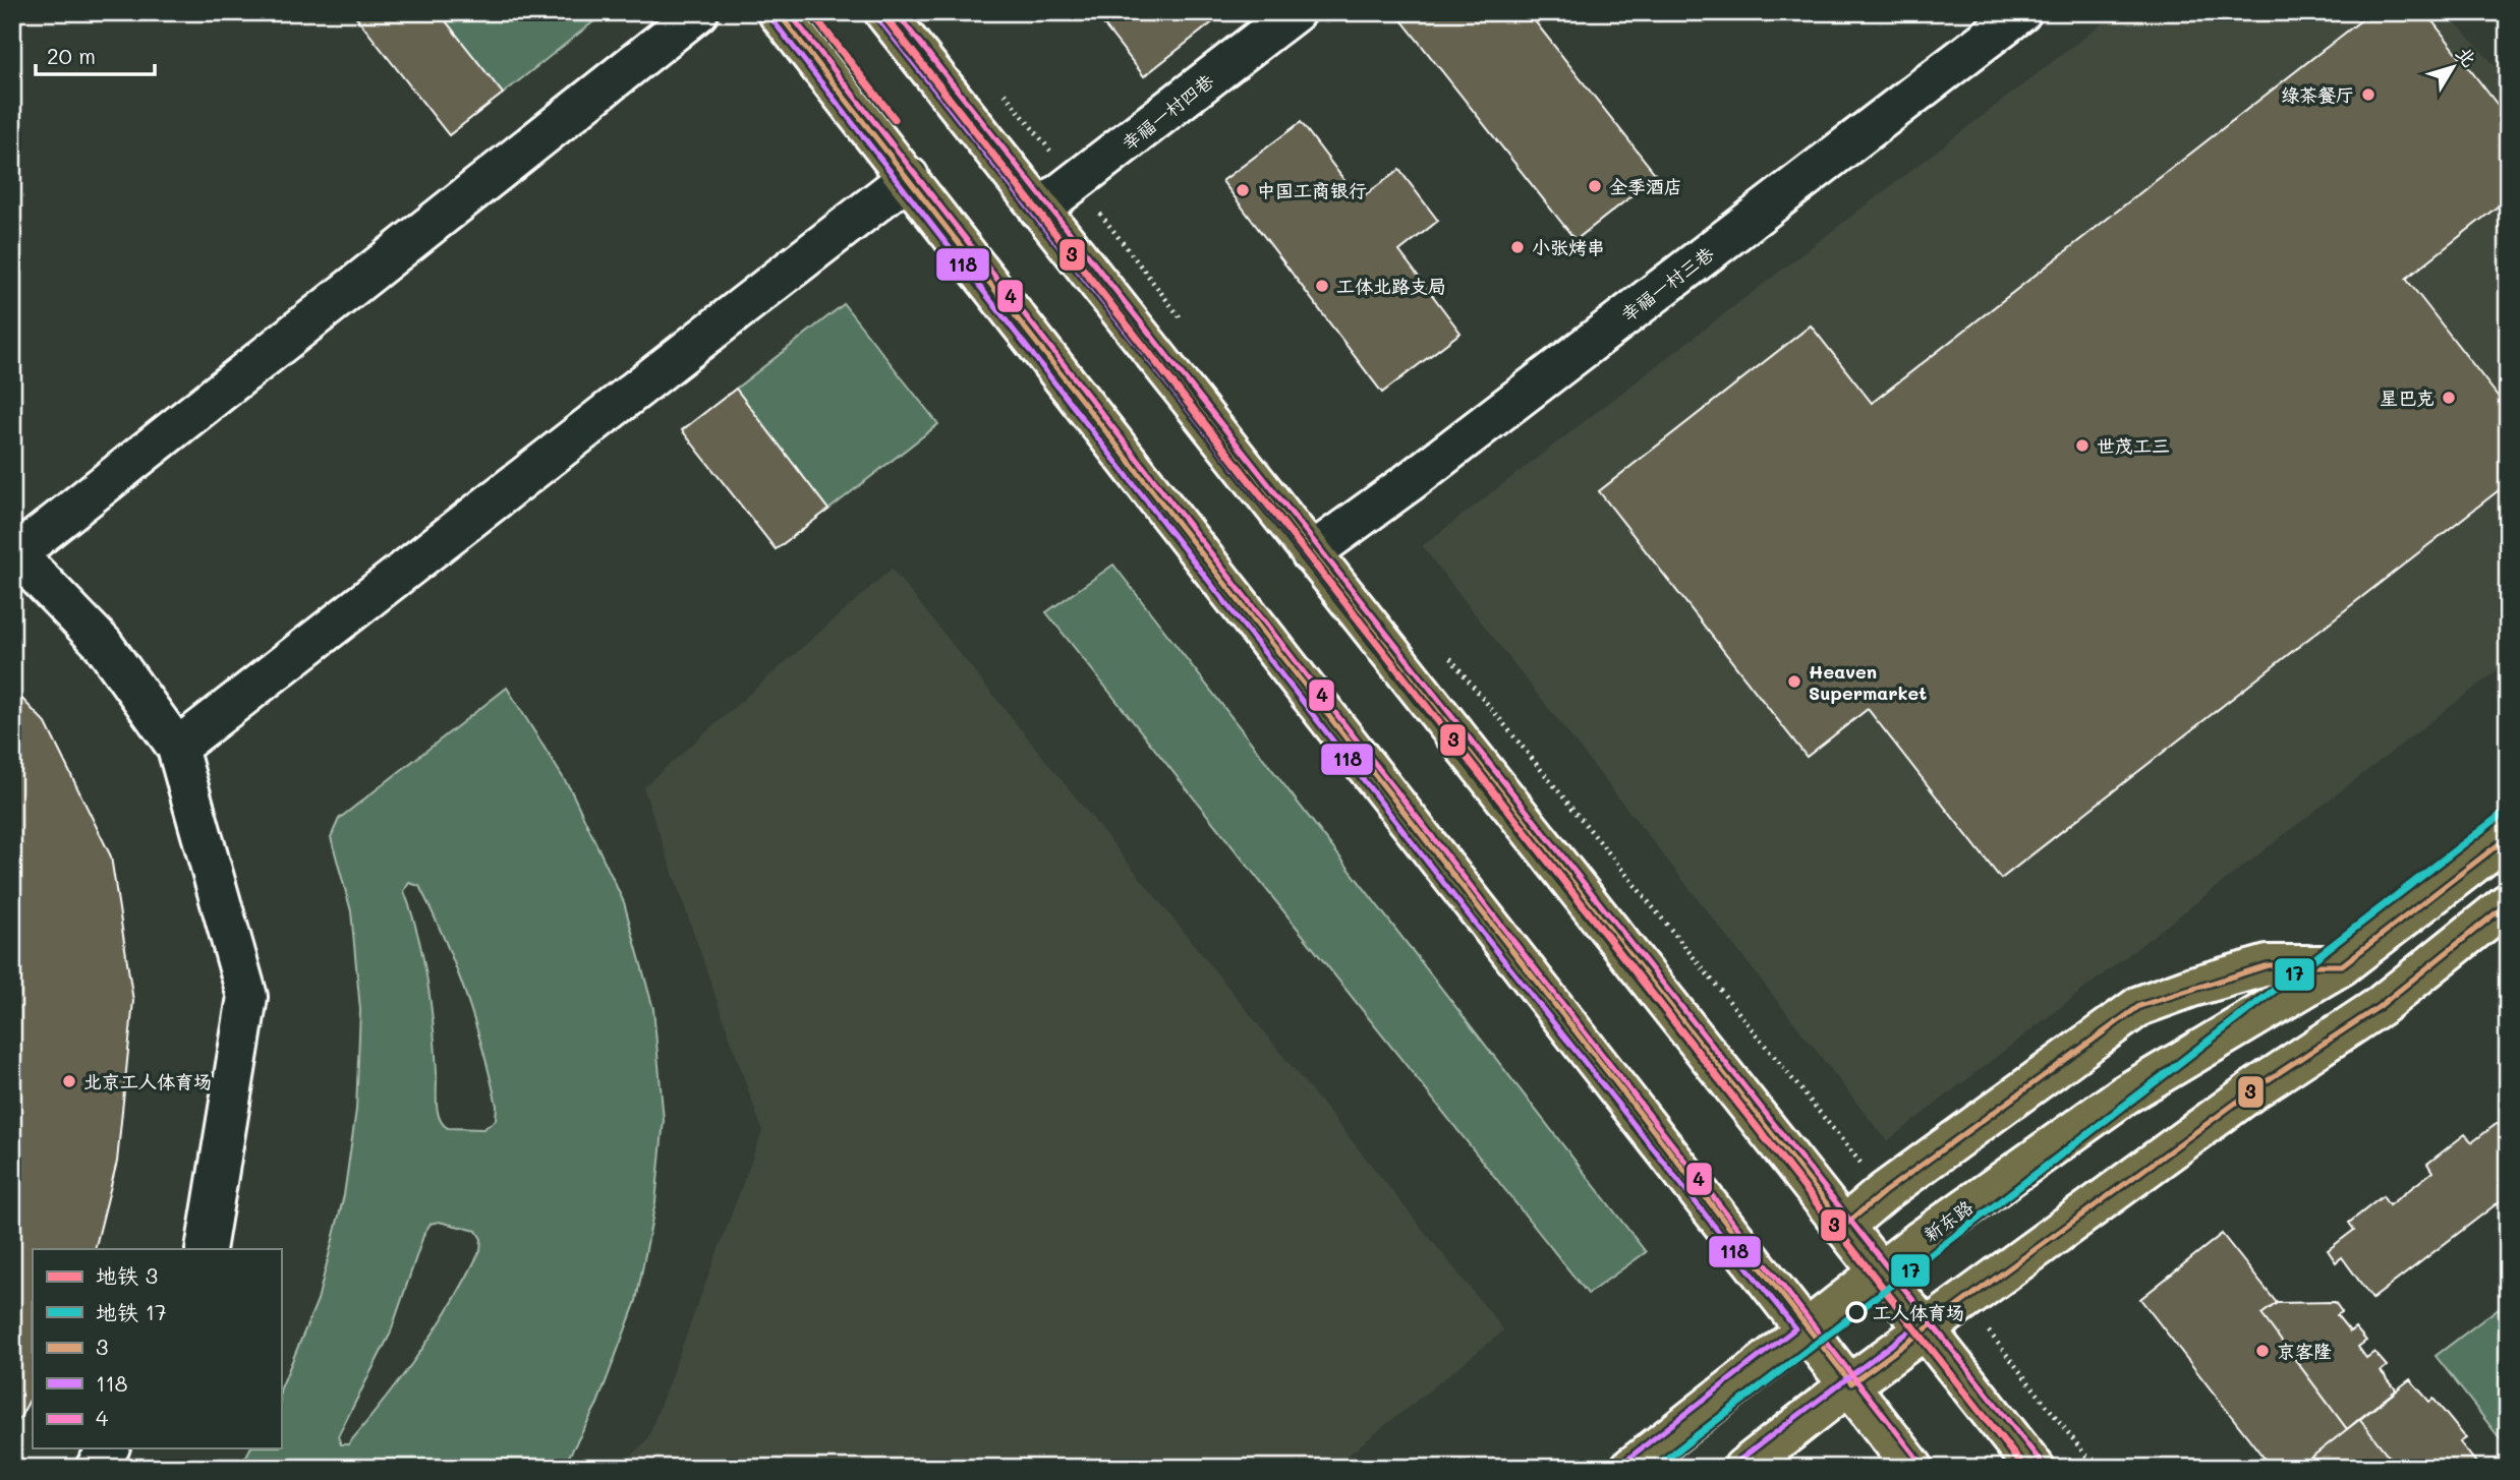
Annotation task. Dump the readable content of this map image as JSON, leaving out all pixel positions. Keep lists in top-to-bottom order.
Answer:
{
  "streets": {
    "main road": ["新东路"],
    "street": ["幸福一村四巷", "幸福一村三巷"]
  },
  "places": [
    "绿茶餐厅",
    "全季酒店",
    "中国工商银行",
    "小张烤串",
    "工体北路支局",
    "星巴克",
    "世茂工三",
    "Heaven Supermarket",
    "北京工人体育场",
    "工人体育场",
    "京客隆"
  ],
  "lines": [
    "metro line 3",
    "transit line 3",
    "transit line 4",
    "transit line 118",
    "metro line 17"
  ],
  "legend": [
    "地铁 3",
    "地铁 17",
    "3",
    "118",
    "4"
  ],
  "scale_bar": "20 m",
  "north": "top right"
}
